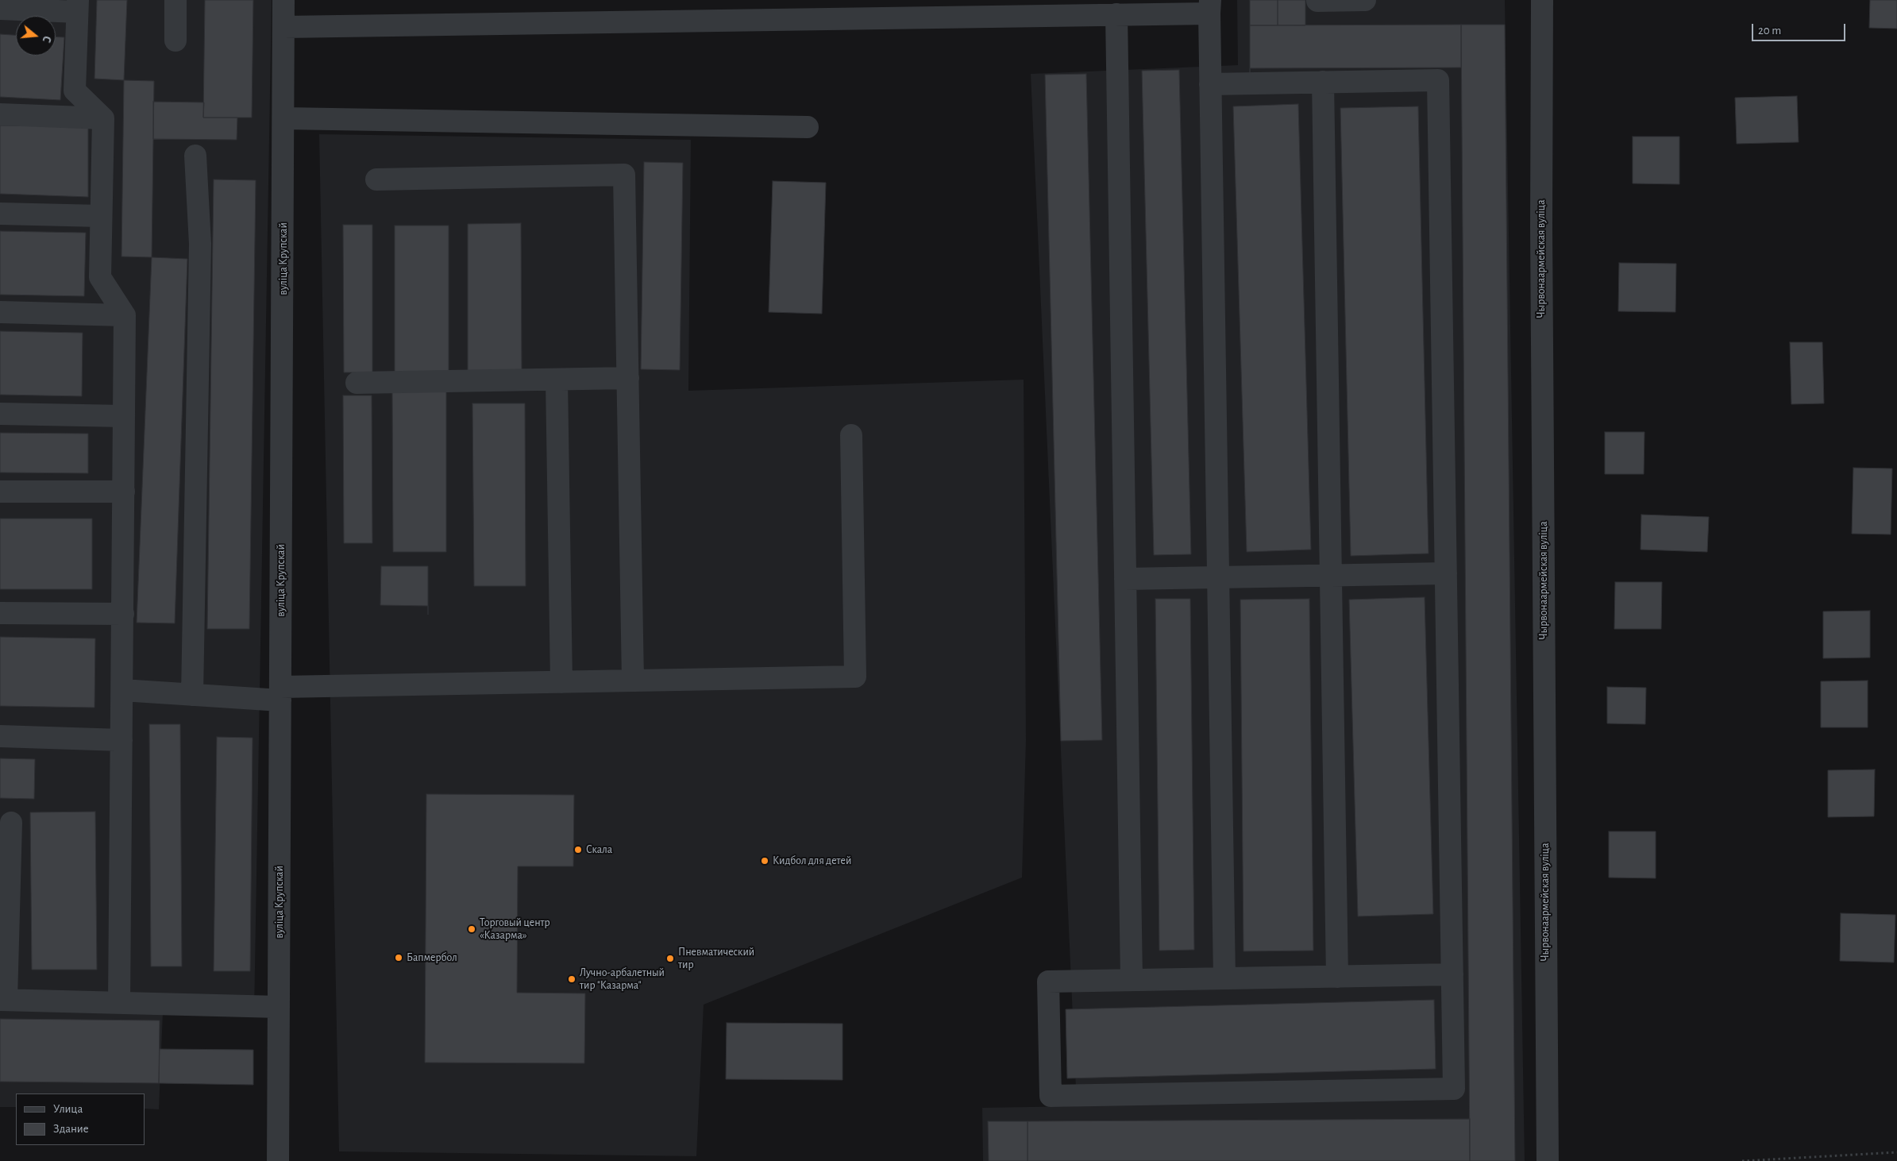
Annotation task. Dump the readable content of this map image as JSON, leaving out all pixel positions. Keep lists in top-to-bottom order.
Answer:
{
  "streets": {
    "street": ["вуліца Крупскай", "Чырвонаармейская вуліца"]
  },
  "places": [
    "Скала",
    "Кидбол для детей",
    "Торговый центр «Казарма»",
    "Бапмербол",
    "Пневматический тир",
    "Лучно-арбалетный тир \"Казарма\""
  ],
  "legend": ["Улица", "Здание"],
  "scale_bar": "20 m",
  "north": "right"
}
